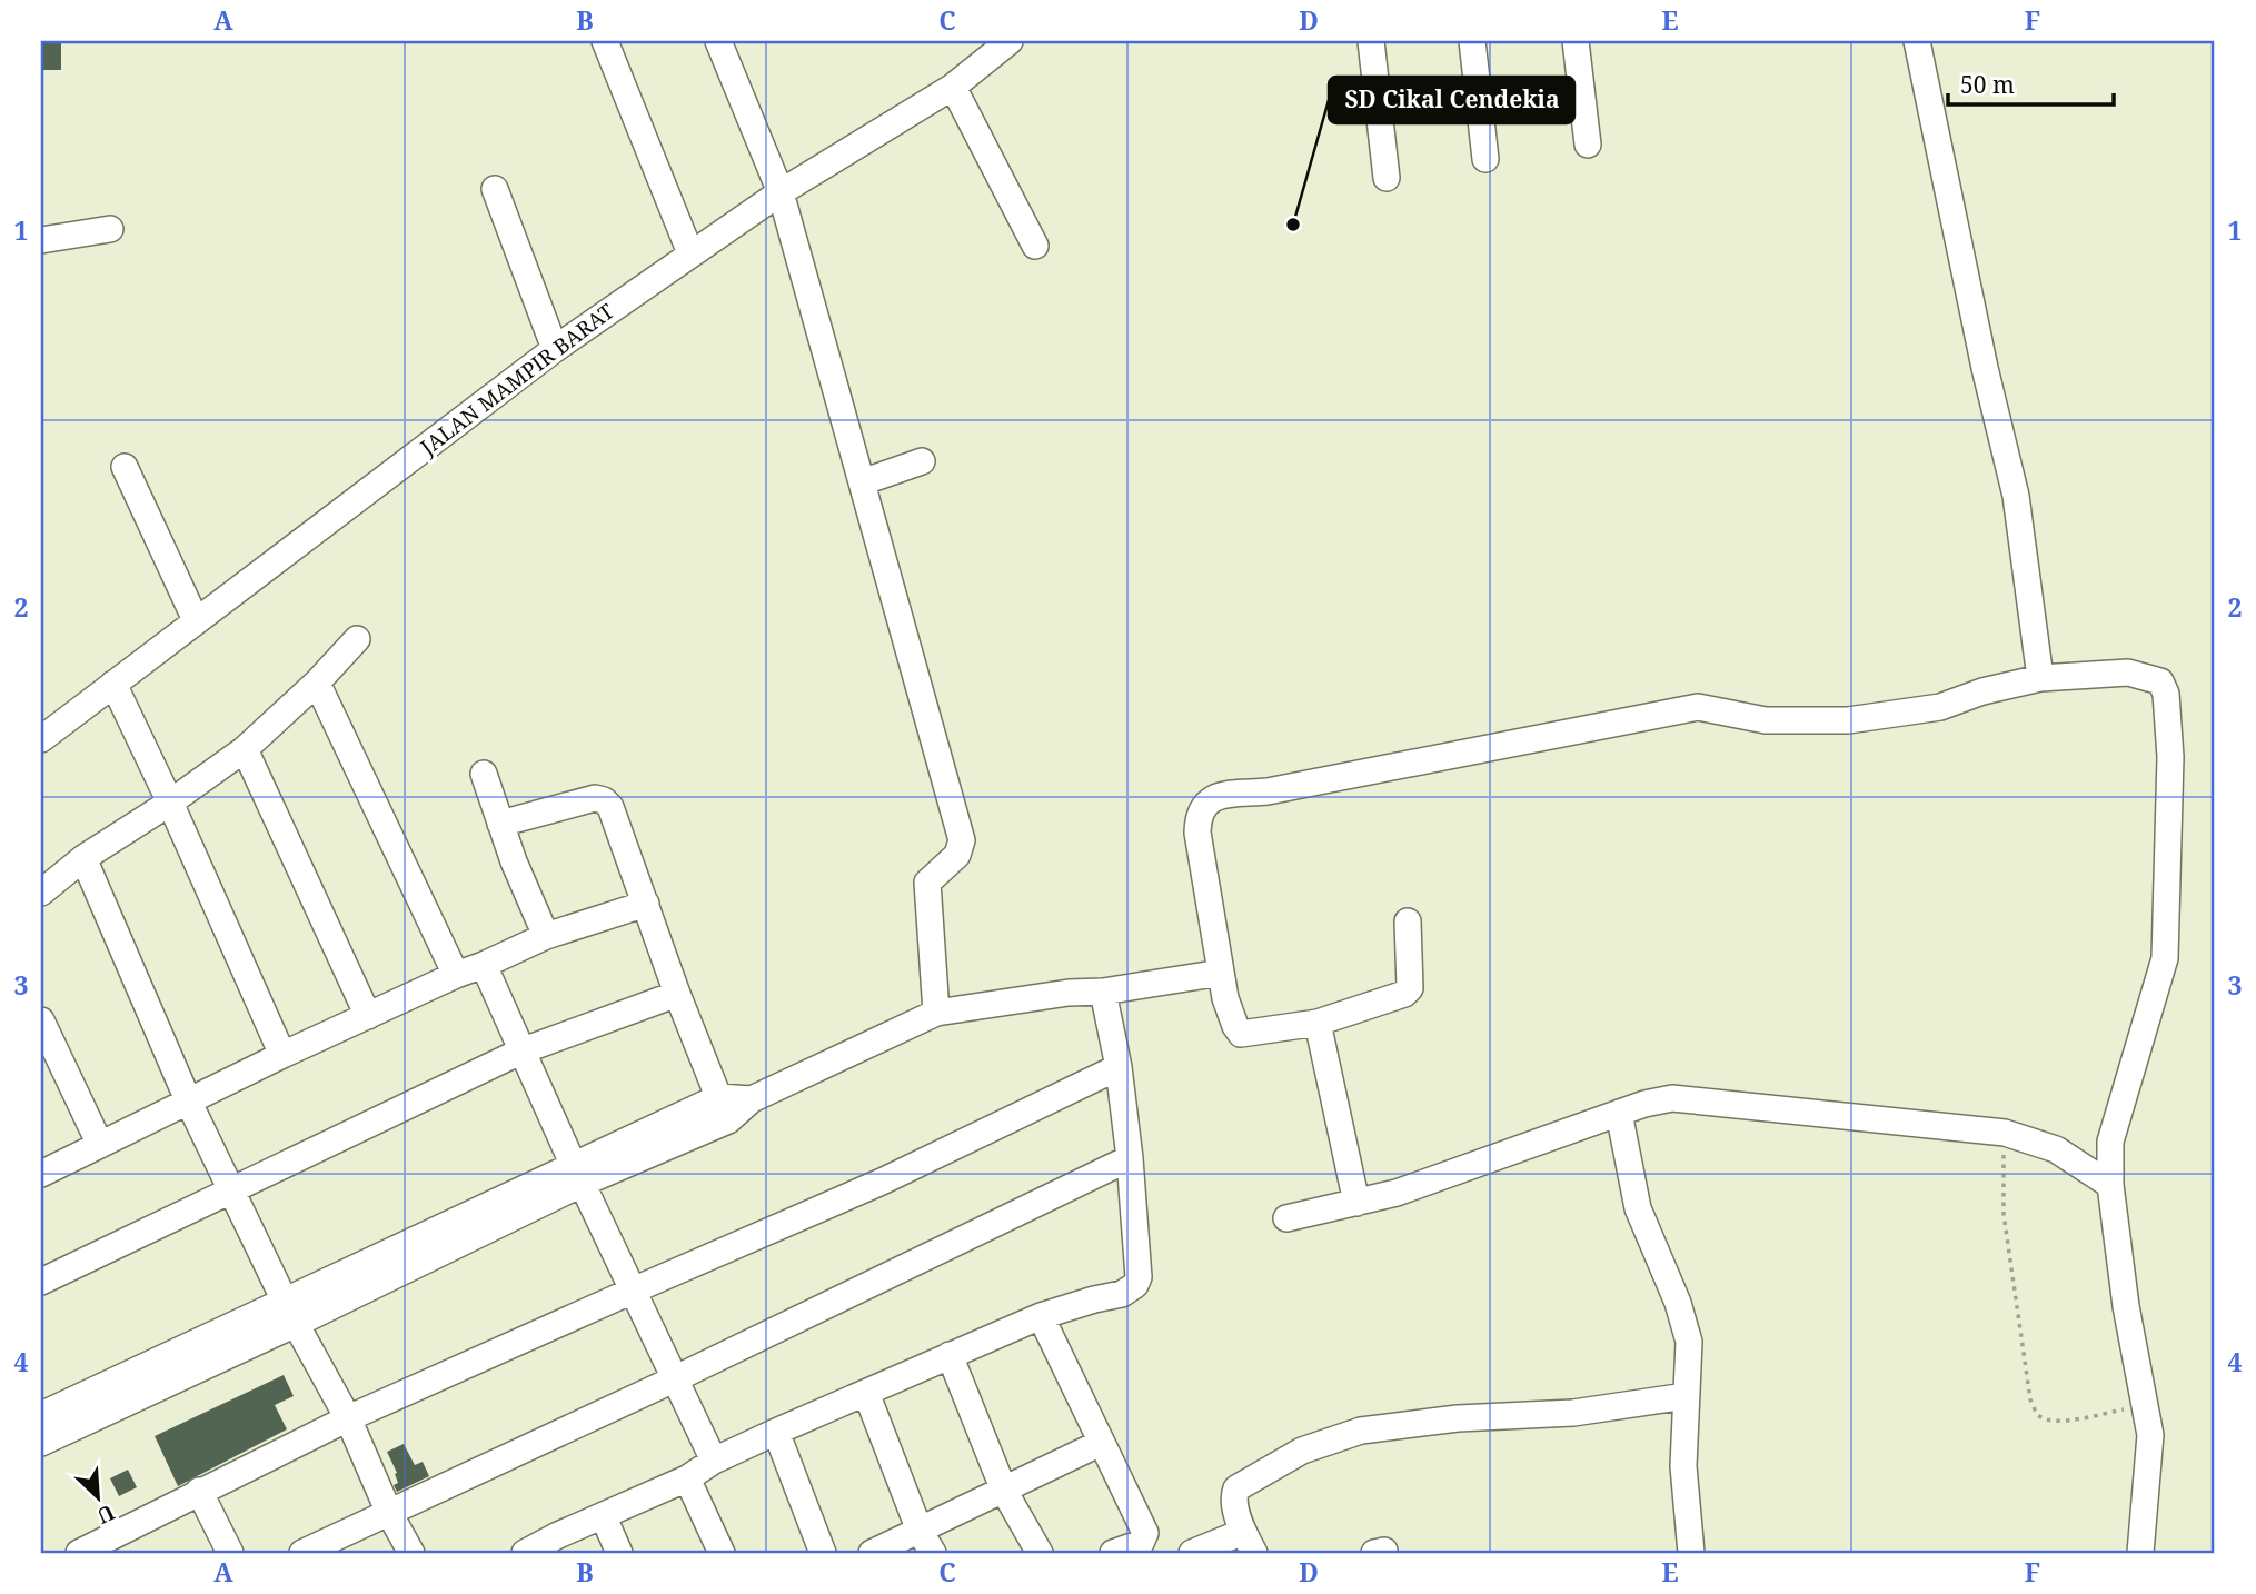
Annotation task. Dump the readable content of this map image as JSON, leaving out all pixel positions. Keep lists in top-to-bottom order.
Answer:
{
  "streets": {
    "street": ["JALAN MAMPIR BARAT"]
  },
  "places": ["SD Cikal Cendekia"],
  "scale_bar": "50 m",
  "north": "bottom right",
  "grid": {
    "columns": [
      "A",
      "B",
      "C",
      "D",
      "E",
      "F"
    ],
    "rows": [
      "1",
      "2",
      "3",
      "4"
    ]
  }
}
